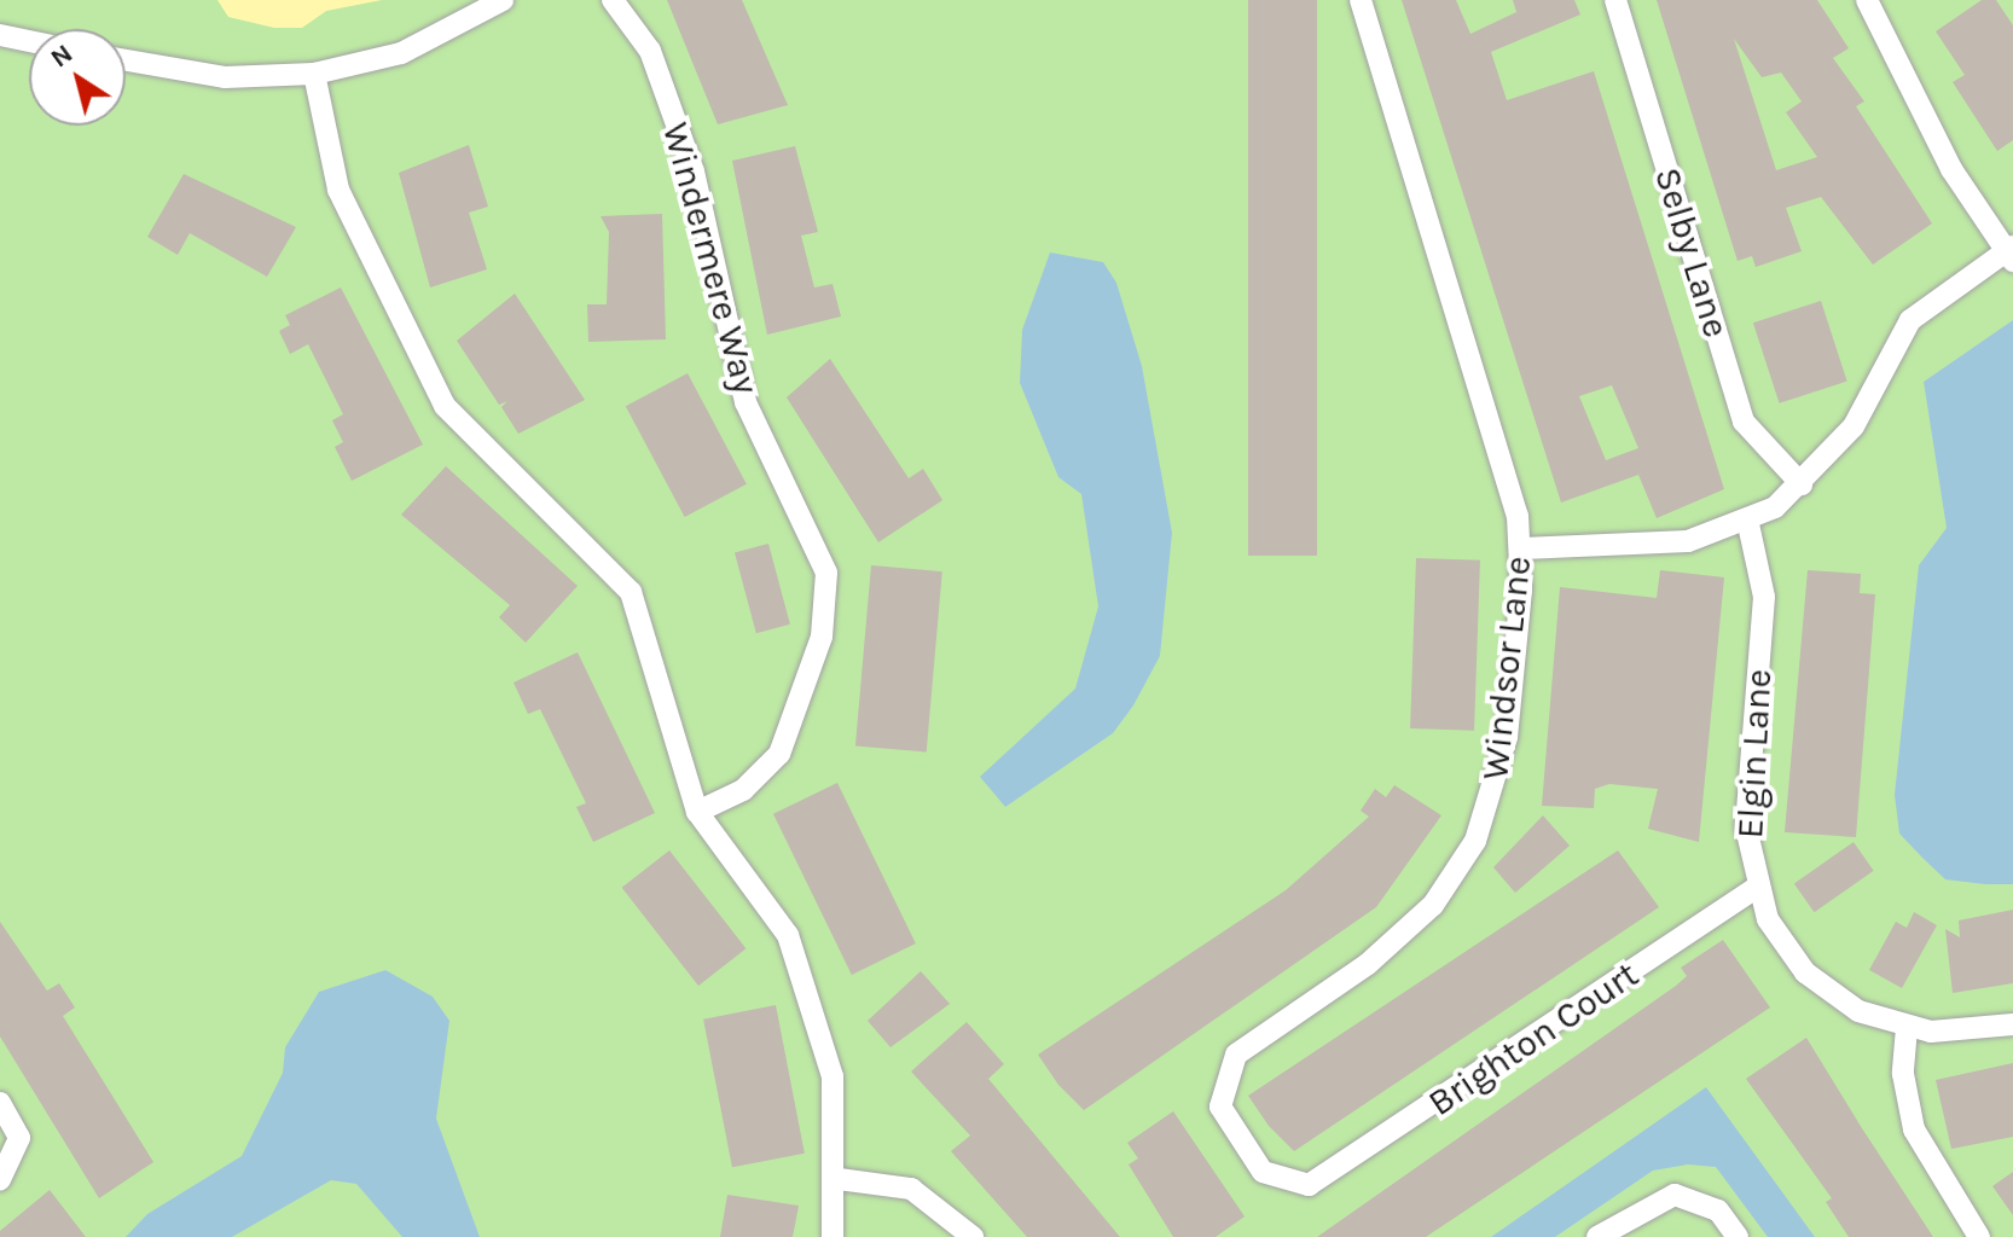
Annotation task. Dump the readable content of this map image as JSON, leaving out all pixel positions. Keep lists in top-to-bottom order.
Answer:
{
  "streets": {
    "street": [
      "Selby Lane",
      "Windermere Way",
      "Windsor Lane",
      "Elgin Lane",
      "Brighton Court"
    ]
  },
  "crossings": [
    ["Windsor Lane", "Brighton Court"],
    ["Elgin Lane", "Brighton Court"]
  ],
  "north": "top left"
}
